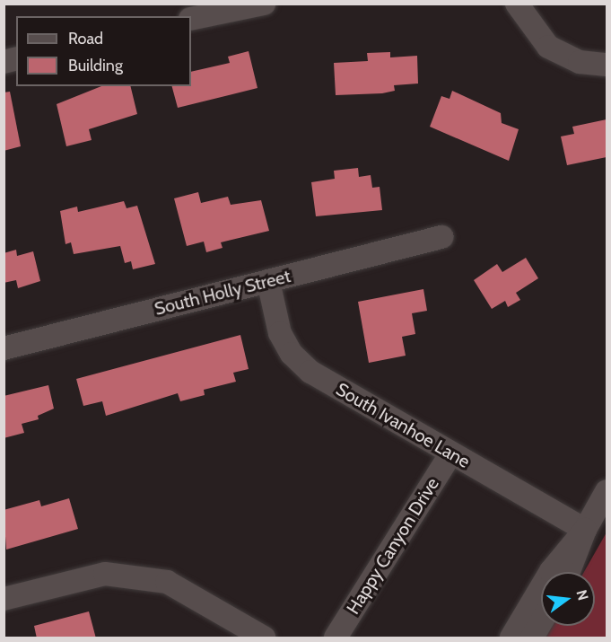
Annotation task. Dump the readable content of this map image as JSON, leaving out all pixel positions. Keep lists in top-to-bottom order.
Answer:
{
  "streets": {
    "street": ["South Holly Street", "South Ivanhoe Lane", "Happy Canyon Drive"]
  },
  "crossings": [
    ["South Holly Street", "South Ivanhoe Lane"],
    ["South Ivanhoe Lane", "Happy Canyon Drive"]
  ],
  "legend": ["Road", "Building"],
  "north": "right"
}
